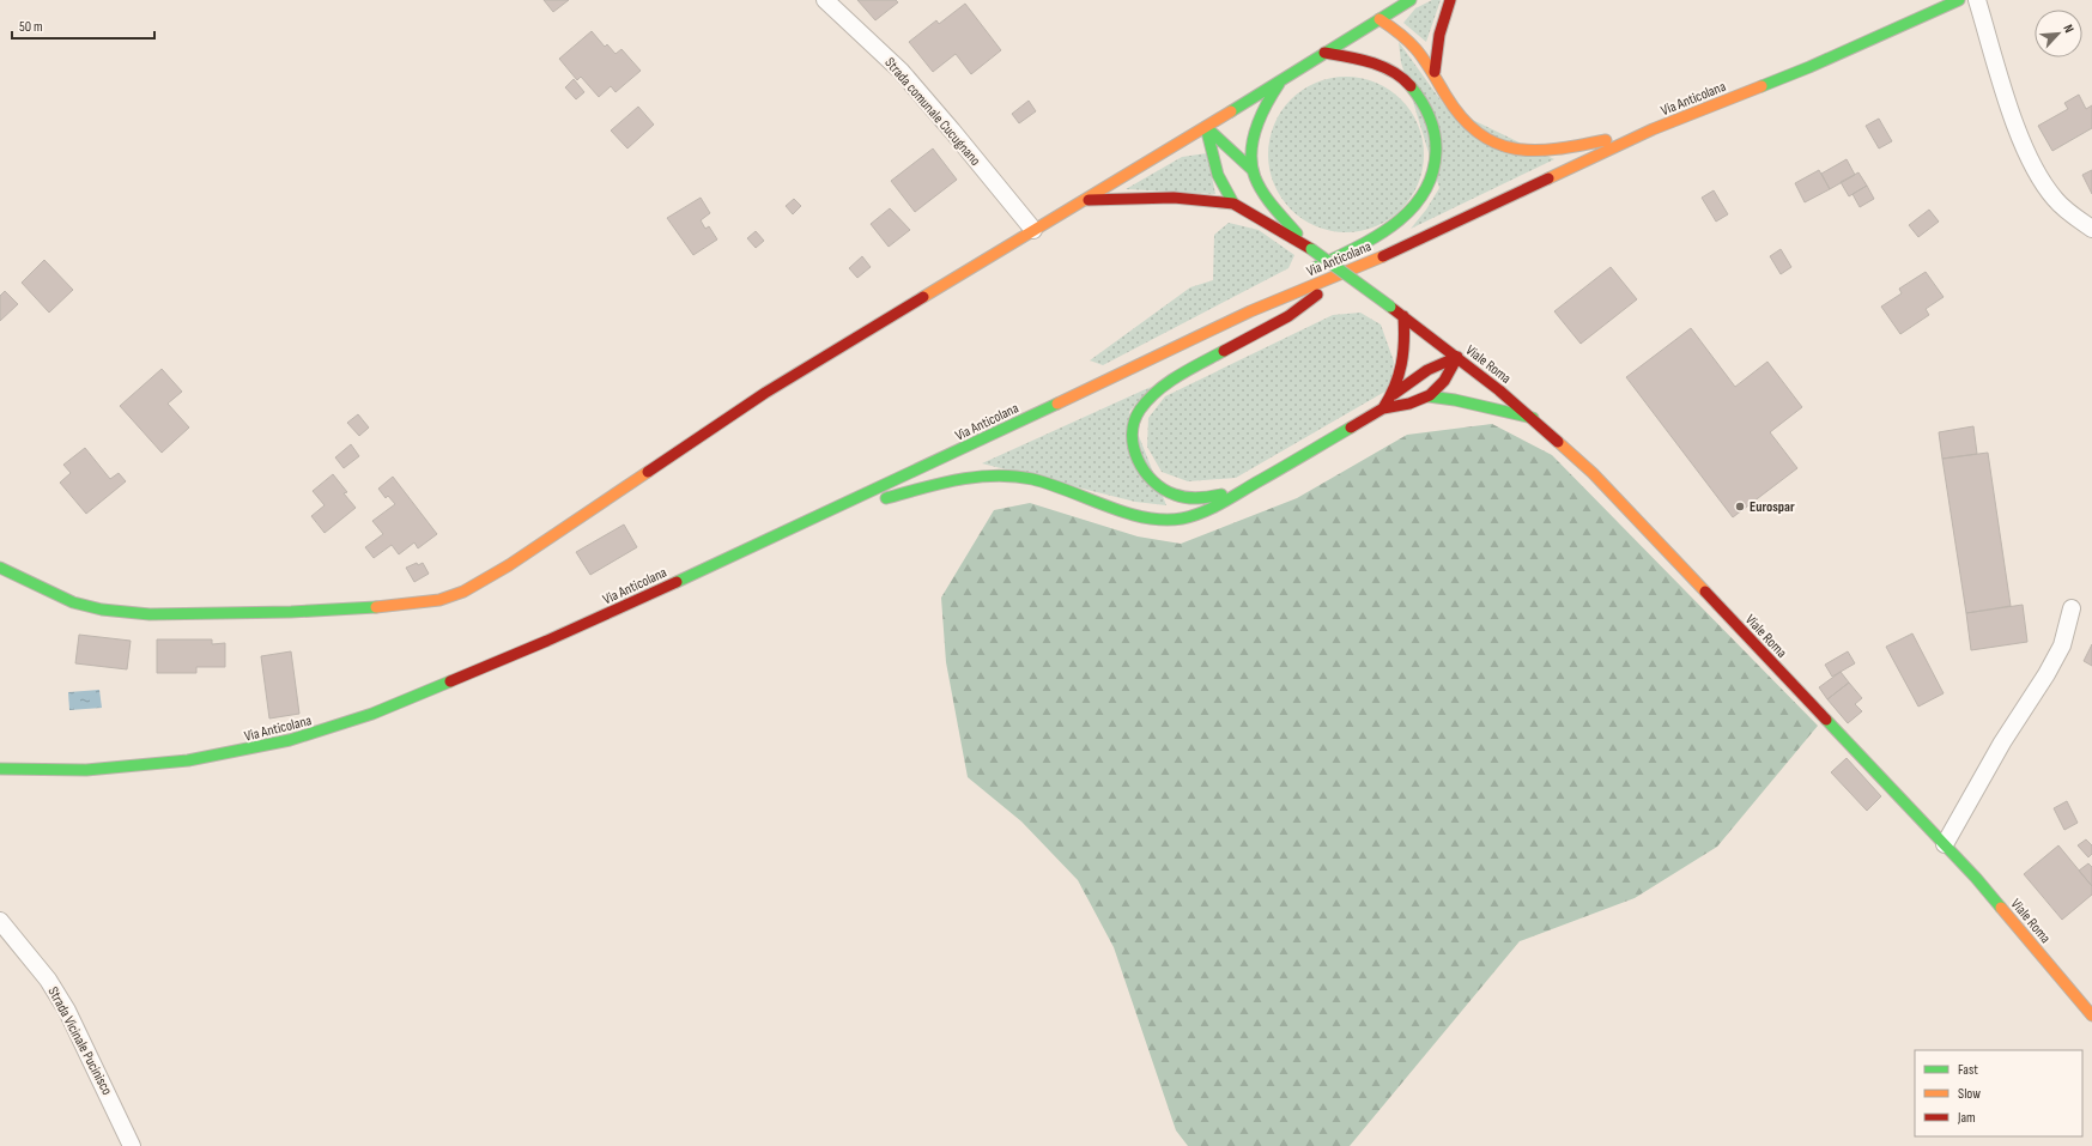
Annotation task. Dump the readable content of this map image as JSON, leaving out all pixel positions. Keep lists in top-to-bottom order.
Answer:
{
  "streets": {
    "main road": ["Via Anticolana", "Viale Roma"],
    "street": ["Strada comunale Cucugnano", "Strada Vicinale Pucinisco"]
  },
  "places": ["Eurospar"],
  "legend": ["Fast", "Slow", "Jam"],
  "scale_bar": "50 m",
  "north": "top right"
}
